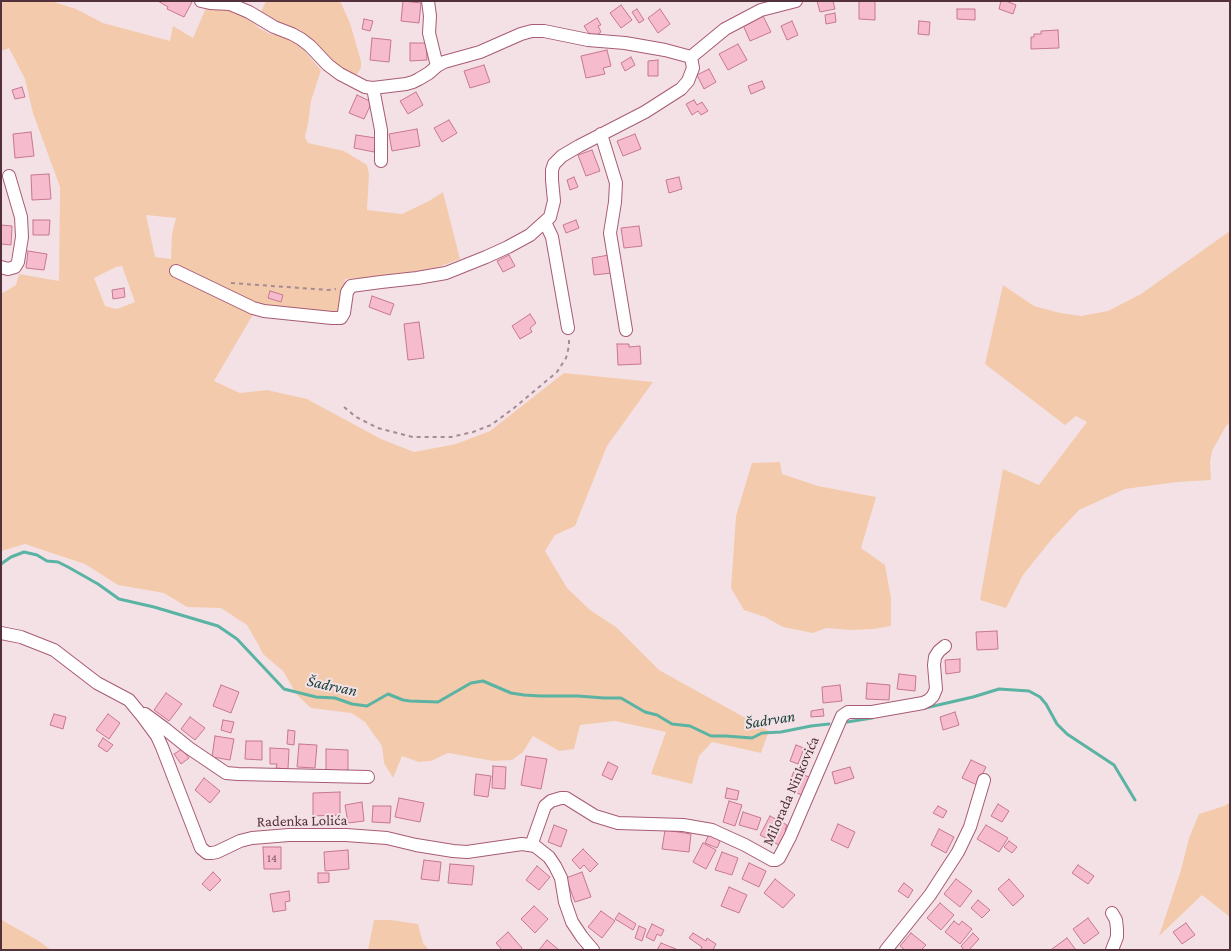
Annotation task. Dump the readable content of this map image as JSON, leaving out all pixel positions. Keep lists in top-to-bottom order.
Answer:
{
  "streets": {
    "street": ["Milorada Ninkovića", "Radenka Lolića"]
  },
  "crossings": [
    ["Milorada Ninkovića", "Radenka Lolića"]
  ],
  "water": ["Šadrvan"],
  "house_numbers": ["14"]
}
